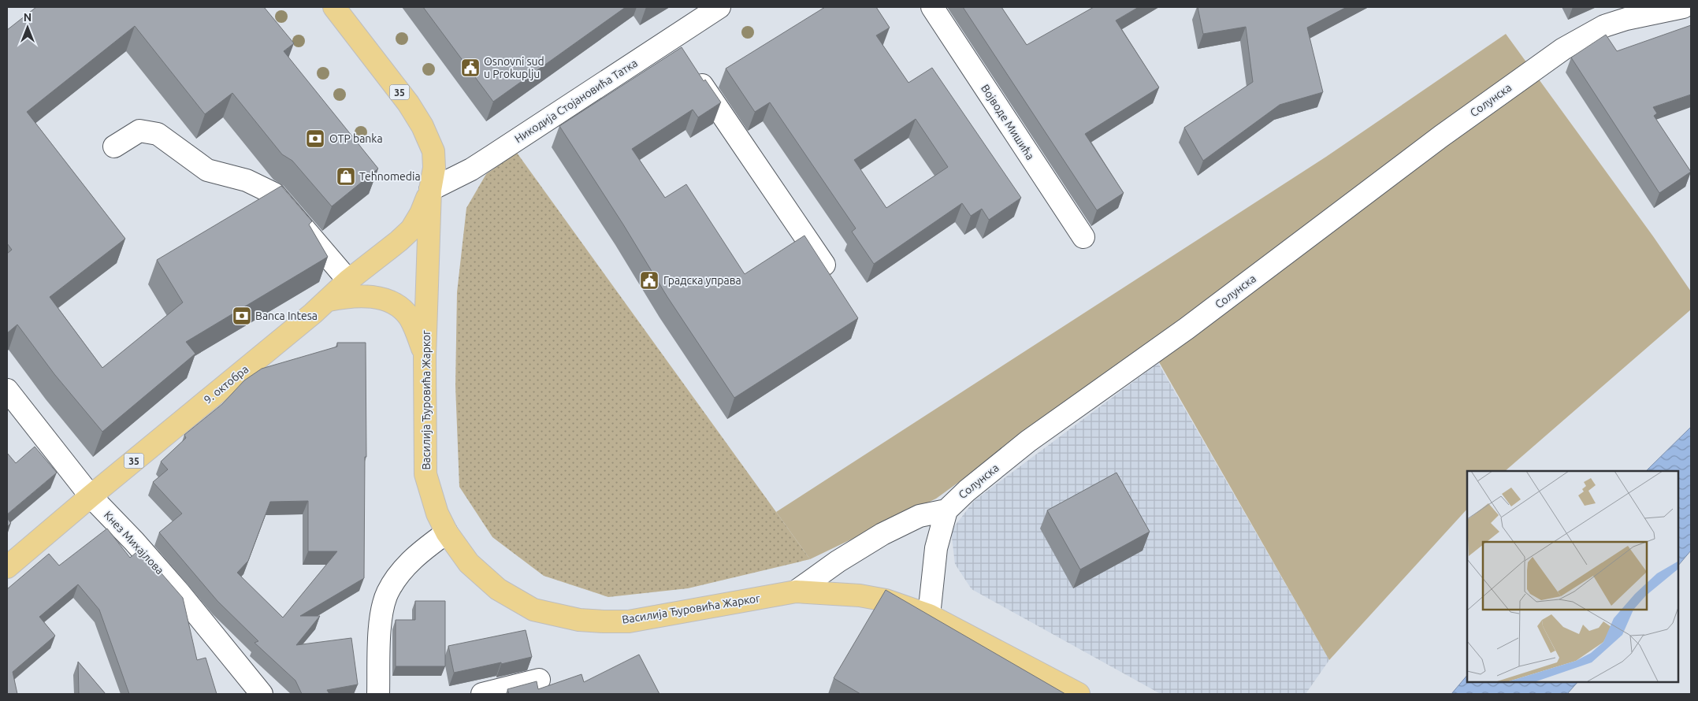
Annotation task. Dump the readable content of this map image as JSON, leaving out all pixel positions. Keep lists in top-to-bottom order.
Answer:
{
  "streets": {
    "main road": ["35", "9. октобра", "Василија Ђуровића Жарког"],
    "street": [
      "Солунска",
      "Никодија Стојановића Татка",
      "Војводе Мишића",
      "Кнез Михајлова"
    ]
  },
  "crossings": [
    ["35", "Никодија Стојановића Татка"],
    ["35", "9. октобра"],
    ["35", "Василија Ђуровића Жарког"],
    ["Никодија Стојановића Татка", "9. октобра"],
    ["Никодија Стојановића Татка", "Василија Ђуровића Жарког"],
    ["9. октобра", "Василија Ђуровића Жарког"],
    ["9. октобра", "Кнез Михајлова"]
  ],
  "places": {
    "public building": ["Osnovni sud u Prokuplju", "Градска управа"],
    "bank": ["OTP banka", "Banca Intesa"],
    "shop": ["Tehnomedia"]
  },
  "north": "top"
}
